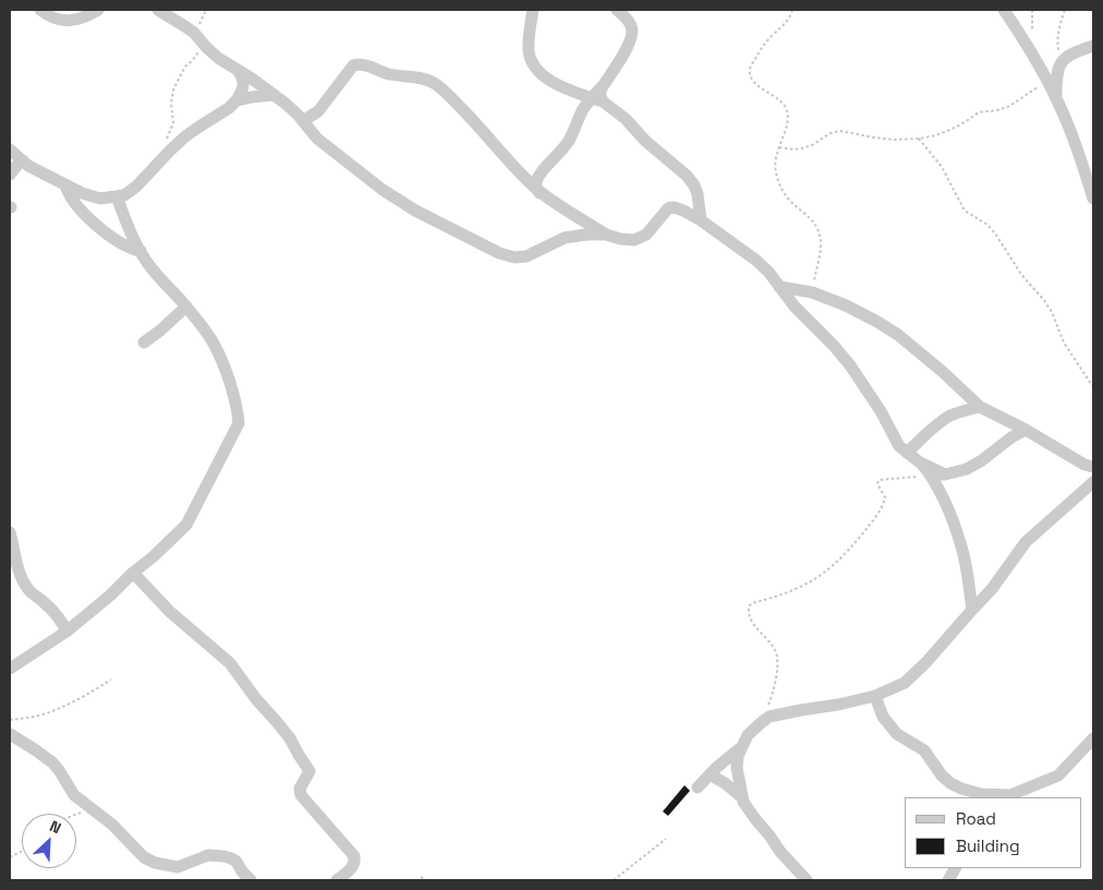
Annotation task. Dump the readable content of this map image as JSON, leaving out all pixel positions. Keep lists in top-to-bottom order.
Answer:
{
  "legend": ["Road", "Building"],
  "north": "top right"
}
